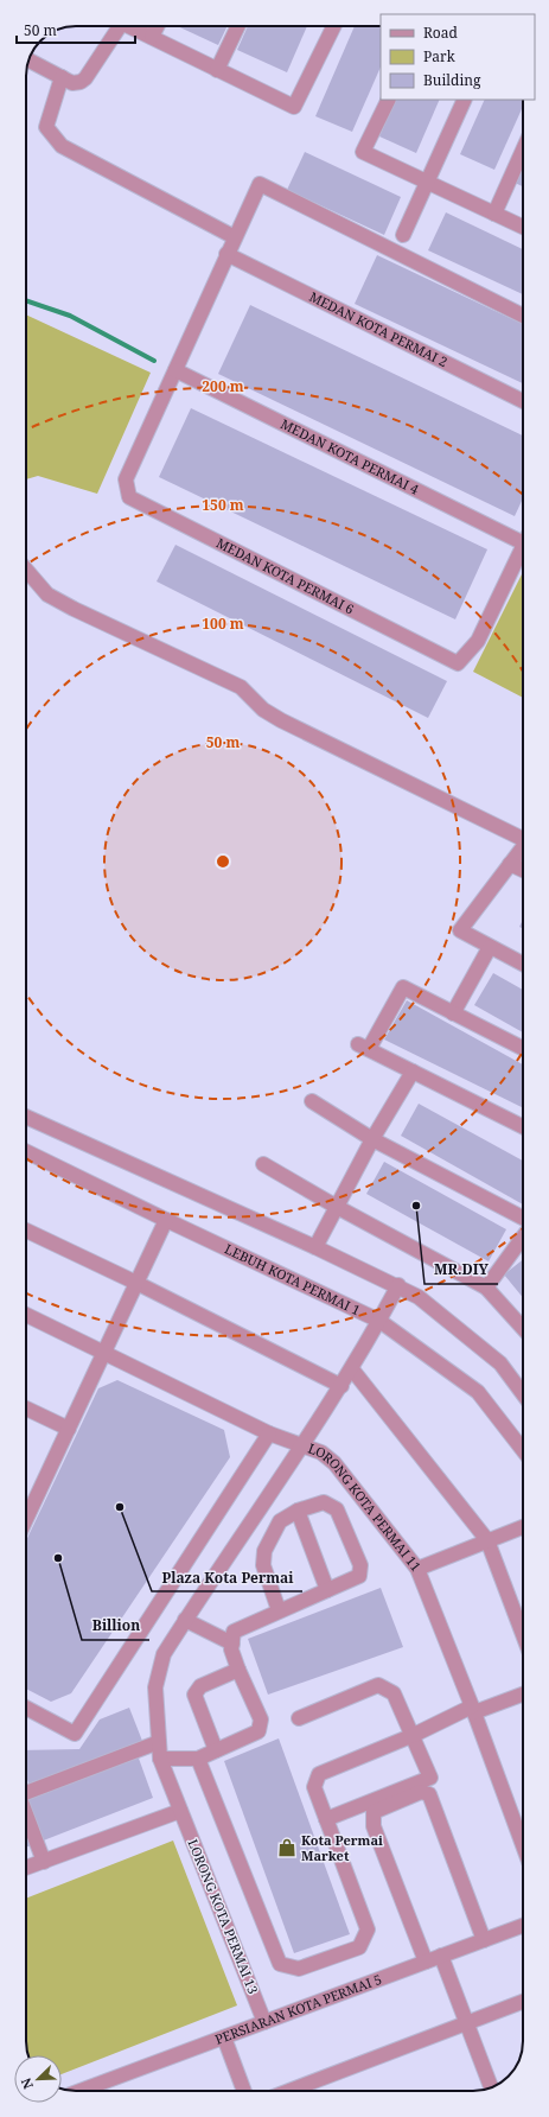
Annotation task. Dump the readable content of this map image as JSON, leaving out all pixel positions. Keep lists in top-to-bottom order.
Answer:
{
  "streets": {
    "street": [
      "MEDAN KOTA PERMAI 2",
      "MEDAN KOTA PERMAI 4",
      "MEDAN KOTA PERMAI 6",
      "LEBUH KOTA PERMAI 1",
      "LORONG KOTA PERMAI 11",
      "LORONG KOTA PERMAI 13",
      "PERSIARAN KOTA PERMAI 5"
    ]
  },
  "crossings": [
    ["MEDAN KOTA PERMAI 4", "MEDAN KOTA PERMAI 6"],
    ["LEBUH KOTA PERMAI 1", "LORONG KOTA PERMAI 13"],
    ["LORONG KOTA PERMAI 11", "LORONG KOTA PERMAI 13"],
    ["LORONG KOTA PERMAI 13", "PERSIARAN KOTA PERMAI 5"]
  ],
  "places": {
    "other": ["MR.DIY", "Plaza Kota Permai", "Billion"],
    "shop": ["Kota Permai Market"]
  },
  "legend": ["Road", "Park", "Building"],
  "scale_bar": "50 m",
  "north": "bottom left",
  "rings": [
    "200 m",
    "150 m",
    "100 m",
    "50 m"
  ]
}
